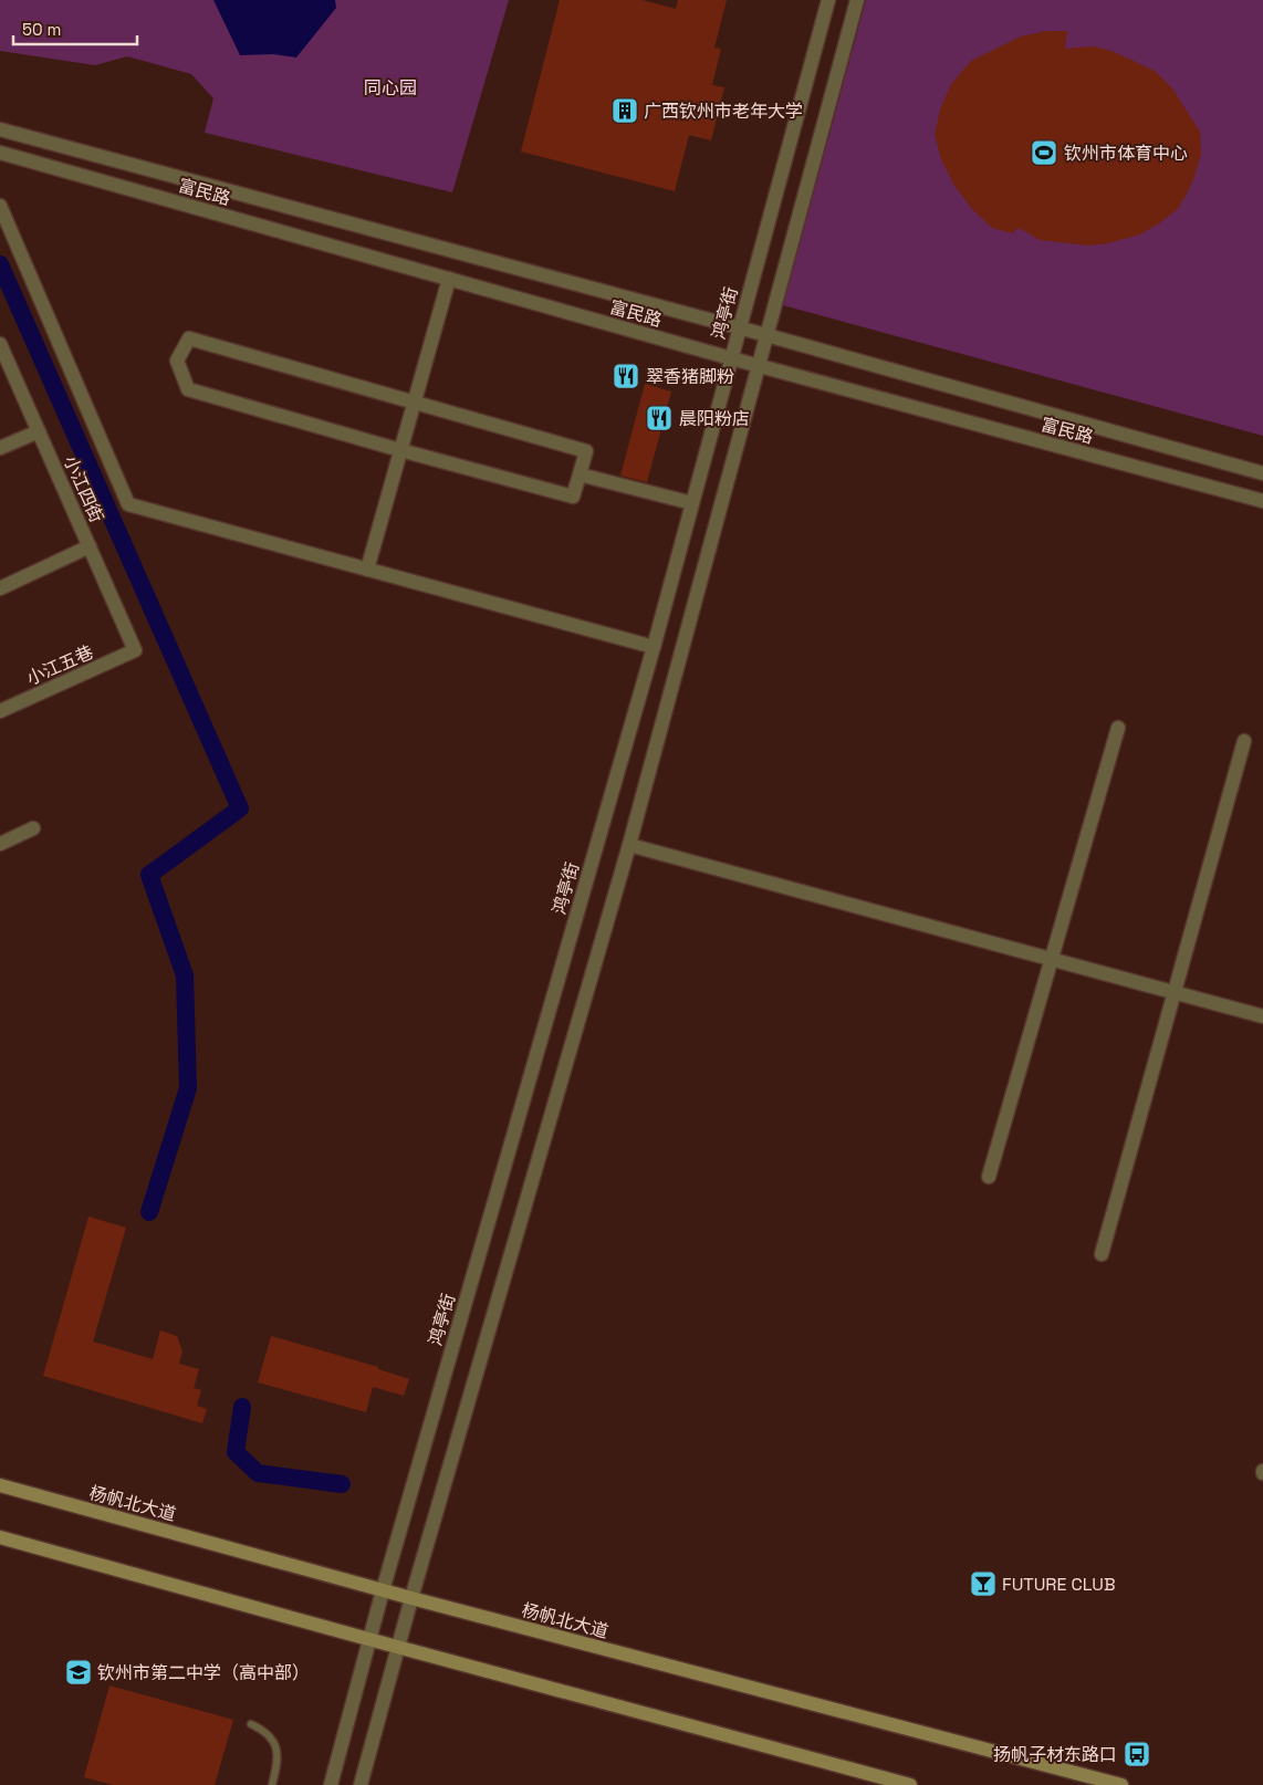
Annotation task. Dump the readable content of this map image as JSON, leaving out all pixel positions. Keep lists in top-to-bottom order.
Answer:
{
  "streets": {
    "main road": ["杨帆北大道"],
    "street": [
      "富民路",
      "鸿亭街",
      "小江四街",
      "小江五巷"
    ]
  },
  "crossings": [
    ["富民路", "鸿亭街"],
    ["鸿亭街", "杨帆北大道"],
    ["小江四街", "小江五巷"]
  ],
  "parks": ["同心园"],
  "places": {
    "building": ["广西钦州市老年大学"],
    "sports": ["钦州市体育中心"],
    "restaurant": ["翠香猪脚粉", "晨阳粉店"],
    "bar": ["FUTURE CLUB"],
    "school or university": ["钦州市第二中学（高中部）"],
    "bus stop": ["扬帆子材东路口"]
  },
  "scale_bar": "50 m"
}
